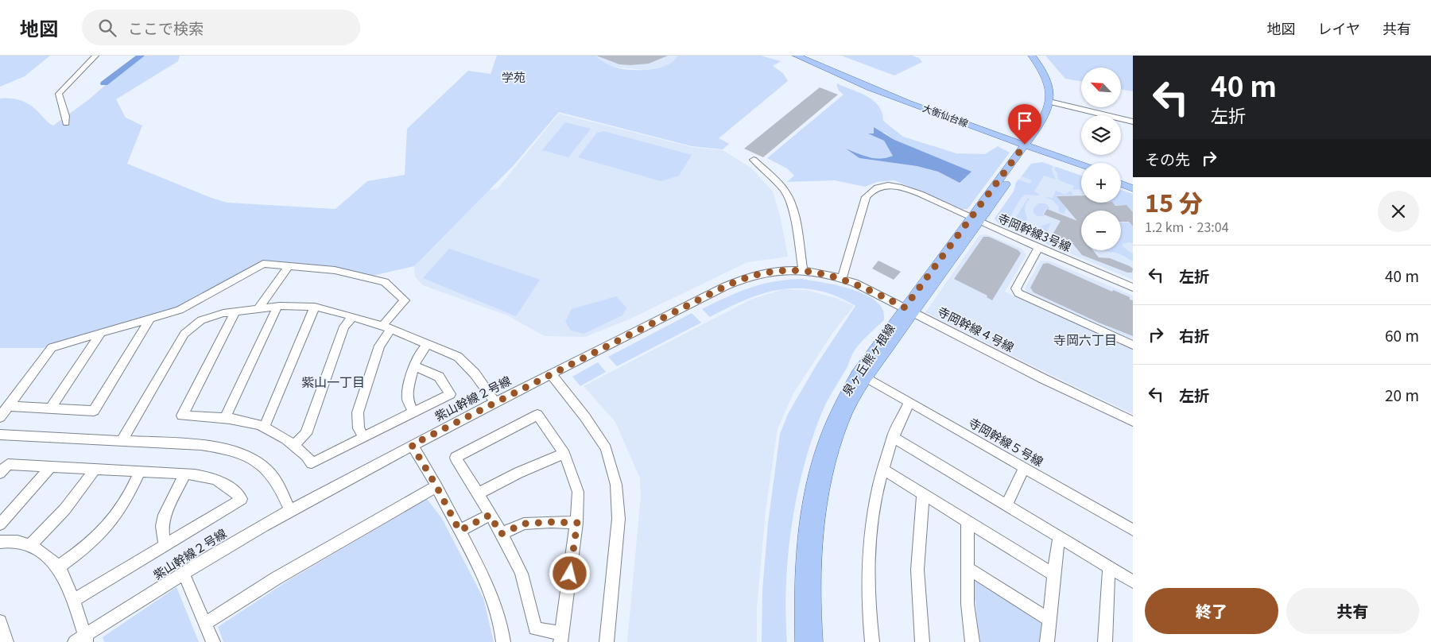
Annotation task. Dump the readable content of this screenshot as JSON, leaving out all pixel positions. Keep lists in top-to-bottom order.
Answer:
{
  "streets": {
    "main road": ["大衡仙台線", "泉ヶ丘熊ヶ根線"],
    "street": [
      "寺岡幹線3号線",
      "寺岡幹線４号線",
      "紫山幹線２号線",
      "寺岡幹線５号線"
    ]
  },
  "crossings": [
    ["大衡仙台線", "泉ヶ丘熊ヶ根線"],
    ["寺岡幹線3号線", "泉ヶ丘熊ヶ根線"],
    ["寺岡幹線3号線", "紫山幹線２号線"],
    ["寺岡幹線４号線", "泉ヶ丘熊ヶ根線"],
    ["寺岡幹線４号線", "紫山幹線２号線"],
    ["泉ヶ丘熊ヶ根線", "紫山幹線２号線"],
    ["泉ヶ丘熊ヶ根線", "寺岡幹線５号線"]
  ],
  "districts": ["学苑", "寺岡六丁目", "紫山一丁目"],
  "north": "top left",
  "page": {
    "header": "地図",
    "search": "ここで検索",
    "nav": ["地図", "レイヤ", "共有"],
    "turn": ["40 m", "左折"],
    "map_buttons": ["+", "−"],
    "then": "その先",
    "heading": ["15 分", "1.2 km · 23:04"],
    "list": [
      {
        "name": "左折",
        "value": "40 m"
      },
      {
        "name": "右折",
        "value": "60 m"
      },
      {
        "name": "左折",
        "value": "20 m"
      }
    ],
    "buttons": ["終了", "共有"]
  }
}
